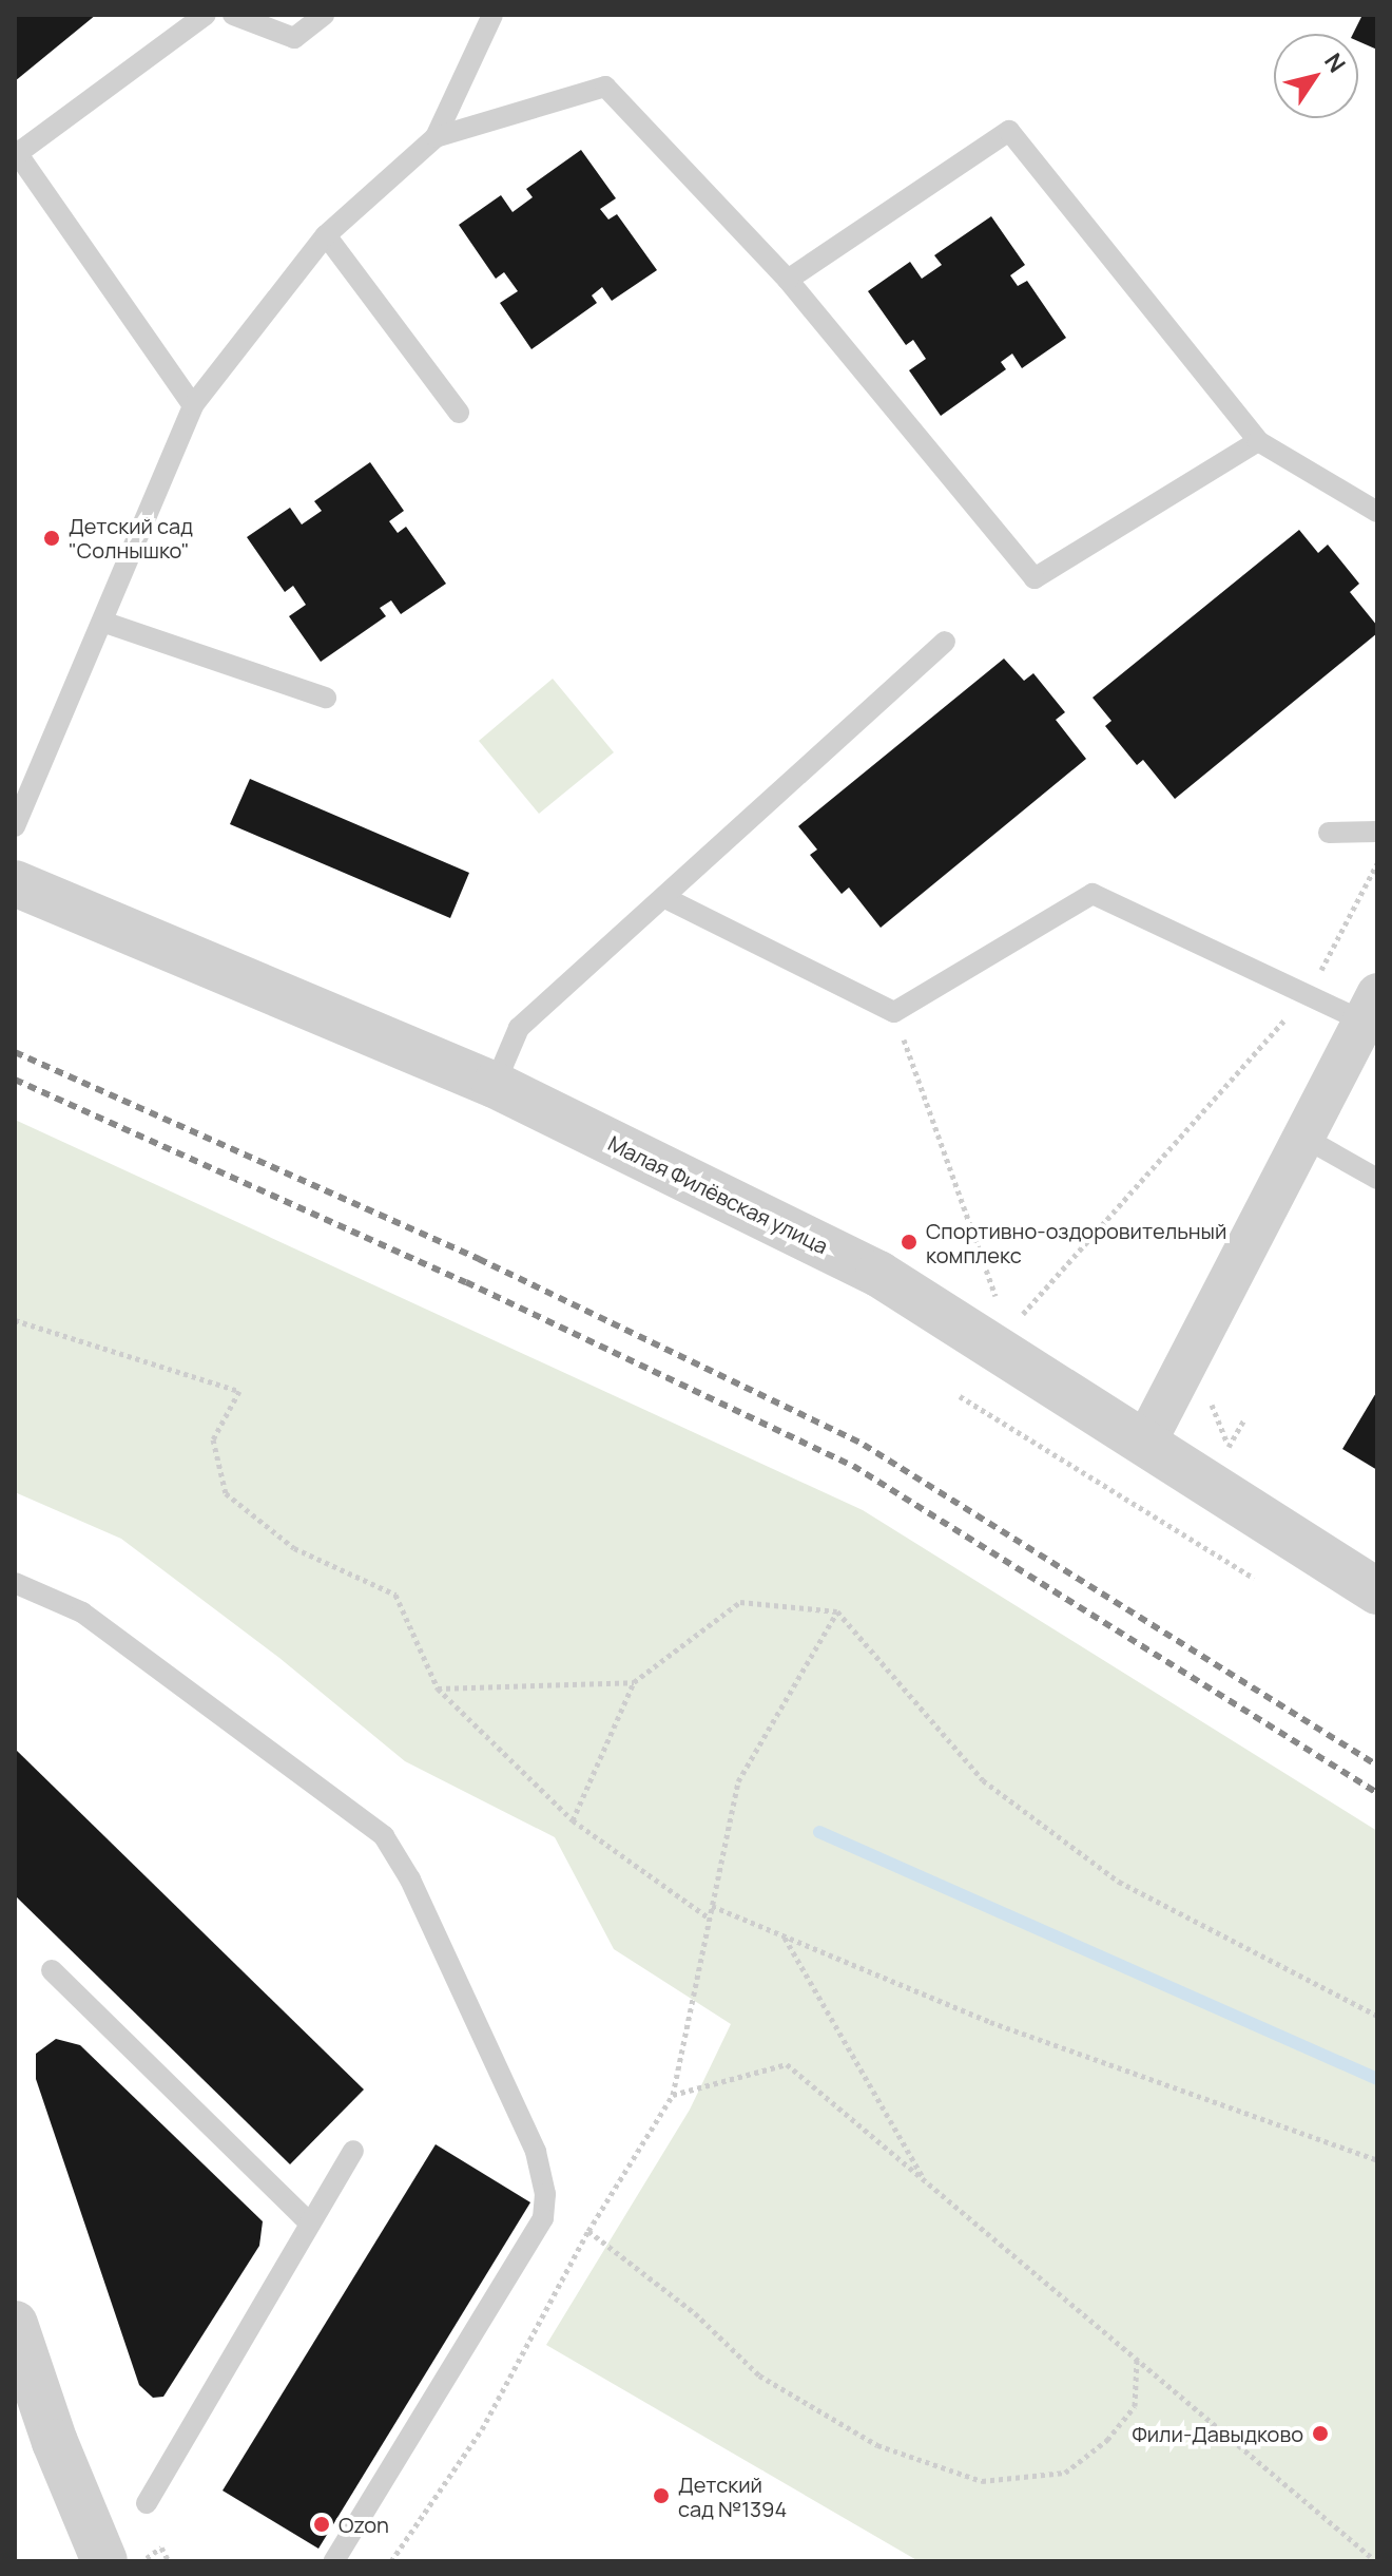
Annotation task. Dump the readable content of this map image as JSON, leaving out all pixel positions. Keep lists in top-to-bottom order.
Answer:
{
  "streets": {
    "street": ["Малая Филёвская улица"]
  },
  "places": [
    "Детский сад \"Солнышко\"",
    "Спортивно-оздоровительный комплекс",
    "Фили-Давыдково",
    "Детский сад №1394",
    "Ozon"
  ],
  "north": "top right"
}
